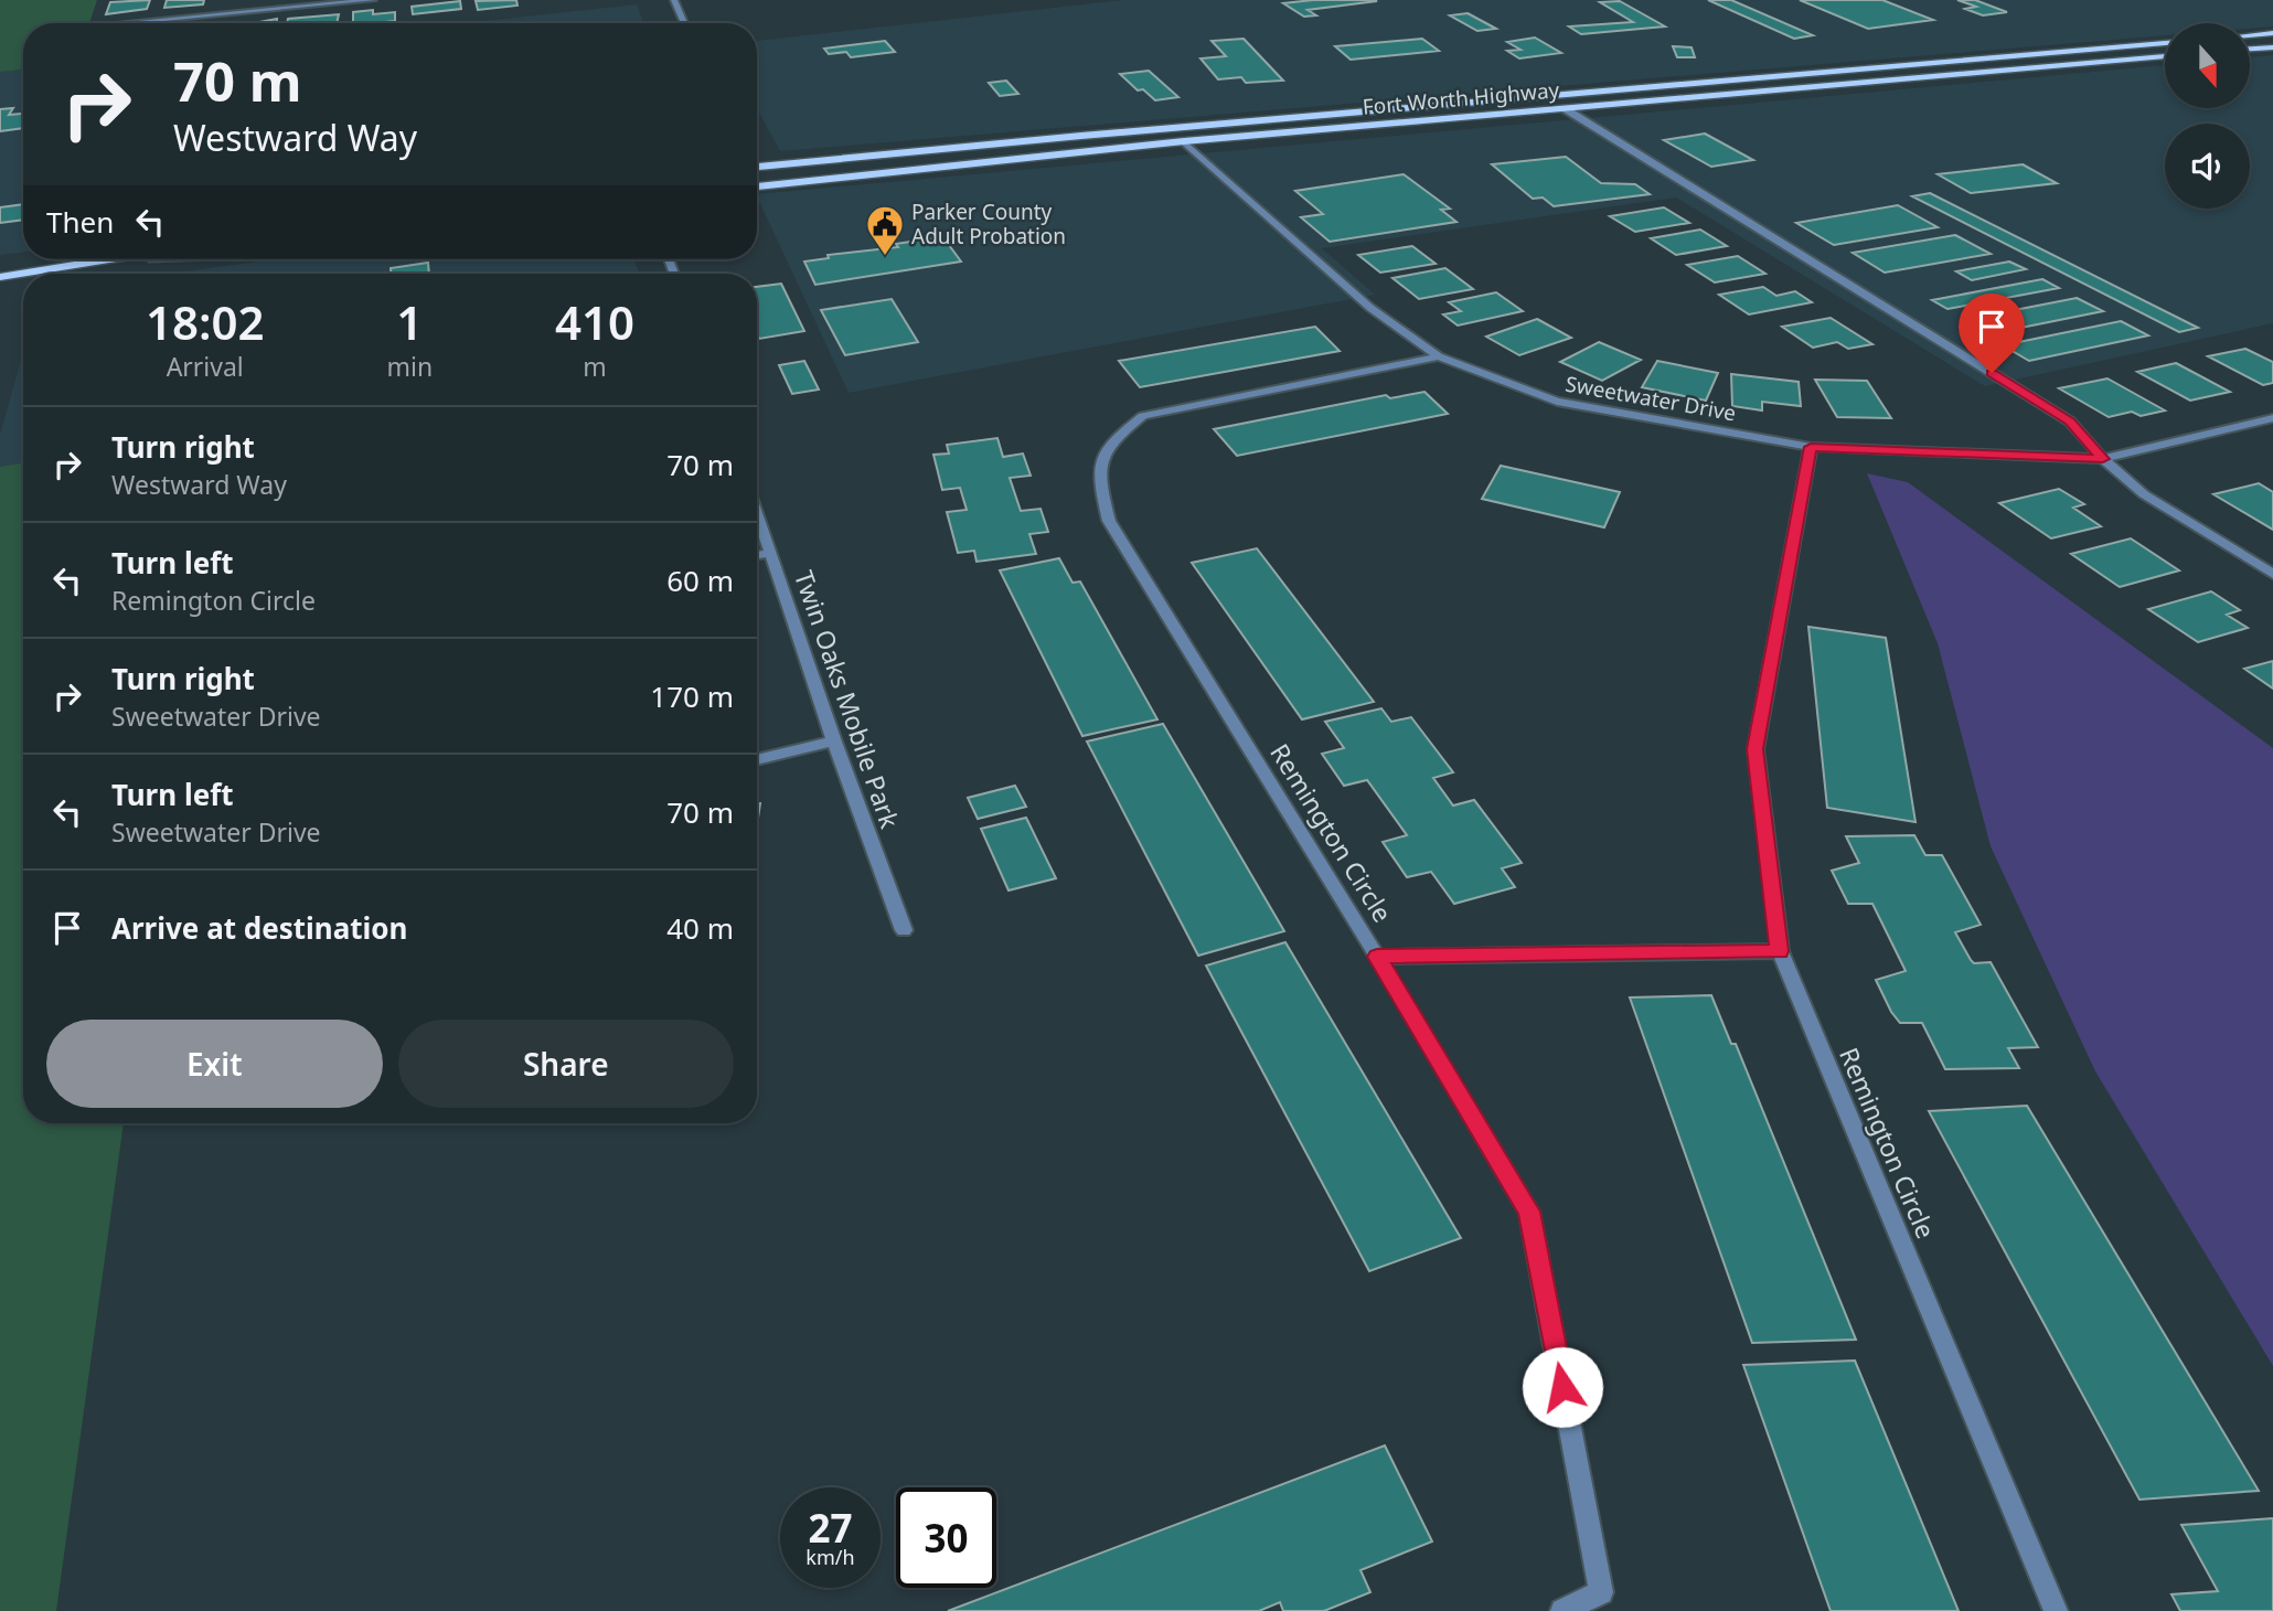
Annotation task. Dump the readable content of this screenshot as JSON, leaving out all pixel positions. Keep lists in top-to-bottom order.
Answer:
{
  "streets": {
    "main road": ["Fort Worth Highway"],
    "street": ["Sweetwater Drive", "Twin Oaks Mobile Park", "Remington Circle"]
  },
  "crossings": [
    ["Fort Worth Highway", "Sweetwater Drive"],
    ["Sweetwater Drive", "Remington Circle"]
  ],
  "places": {
    "public building": ["Parker County Adult Probation"]
  },
  "north": "bottom",
  "page": {
    "turn": ["70 m", "Westward Way"],
    "then": "Then",
    "eta": [
      "18:02",
      "Arrival",
      "1",
      "min",
      "410",
      "m"
    ],
    "list": [
      {
        "name": "Turn right",
        "note": "Westward Way",
        "value": "70 m"
      },
      {
        "name": "Turn left",
        "note": "Remington Circle",
        "value": "60 m"
      },
      {
        "name": "Turn right",
        "note": "Sweetwater Drive",
        "value": "170 m"
      },
      {
        "name": "Turn left",
        "note": "Sweetwater Drive",
        "value": "70 m"
      },
      {
        "name": "Arrive at destination",
        "value": "40 m"
      }
    ],
    "buttons": ["Exit", "Share"],
    "speed": "27 km/h",
    "limit": "30"
  }
}
